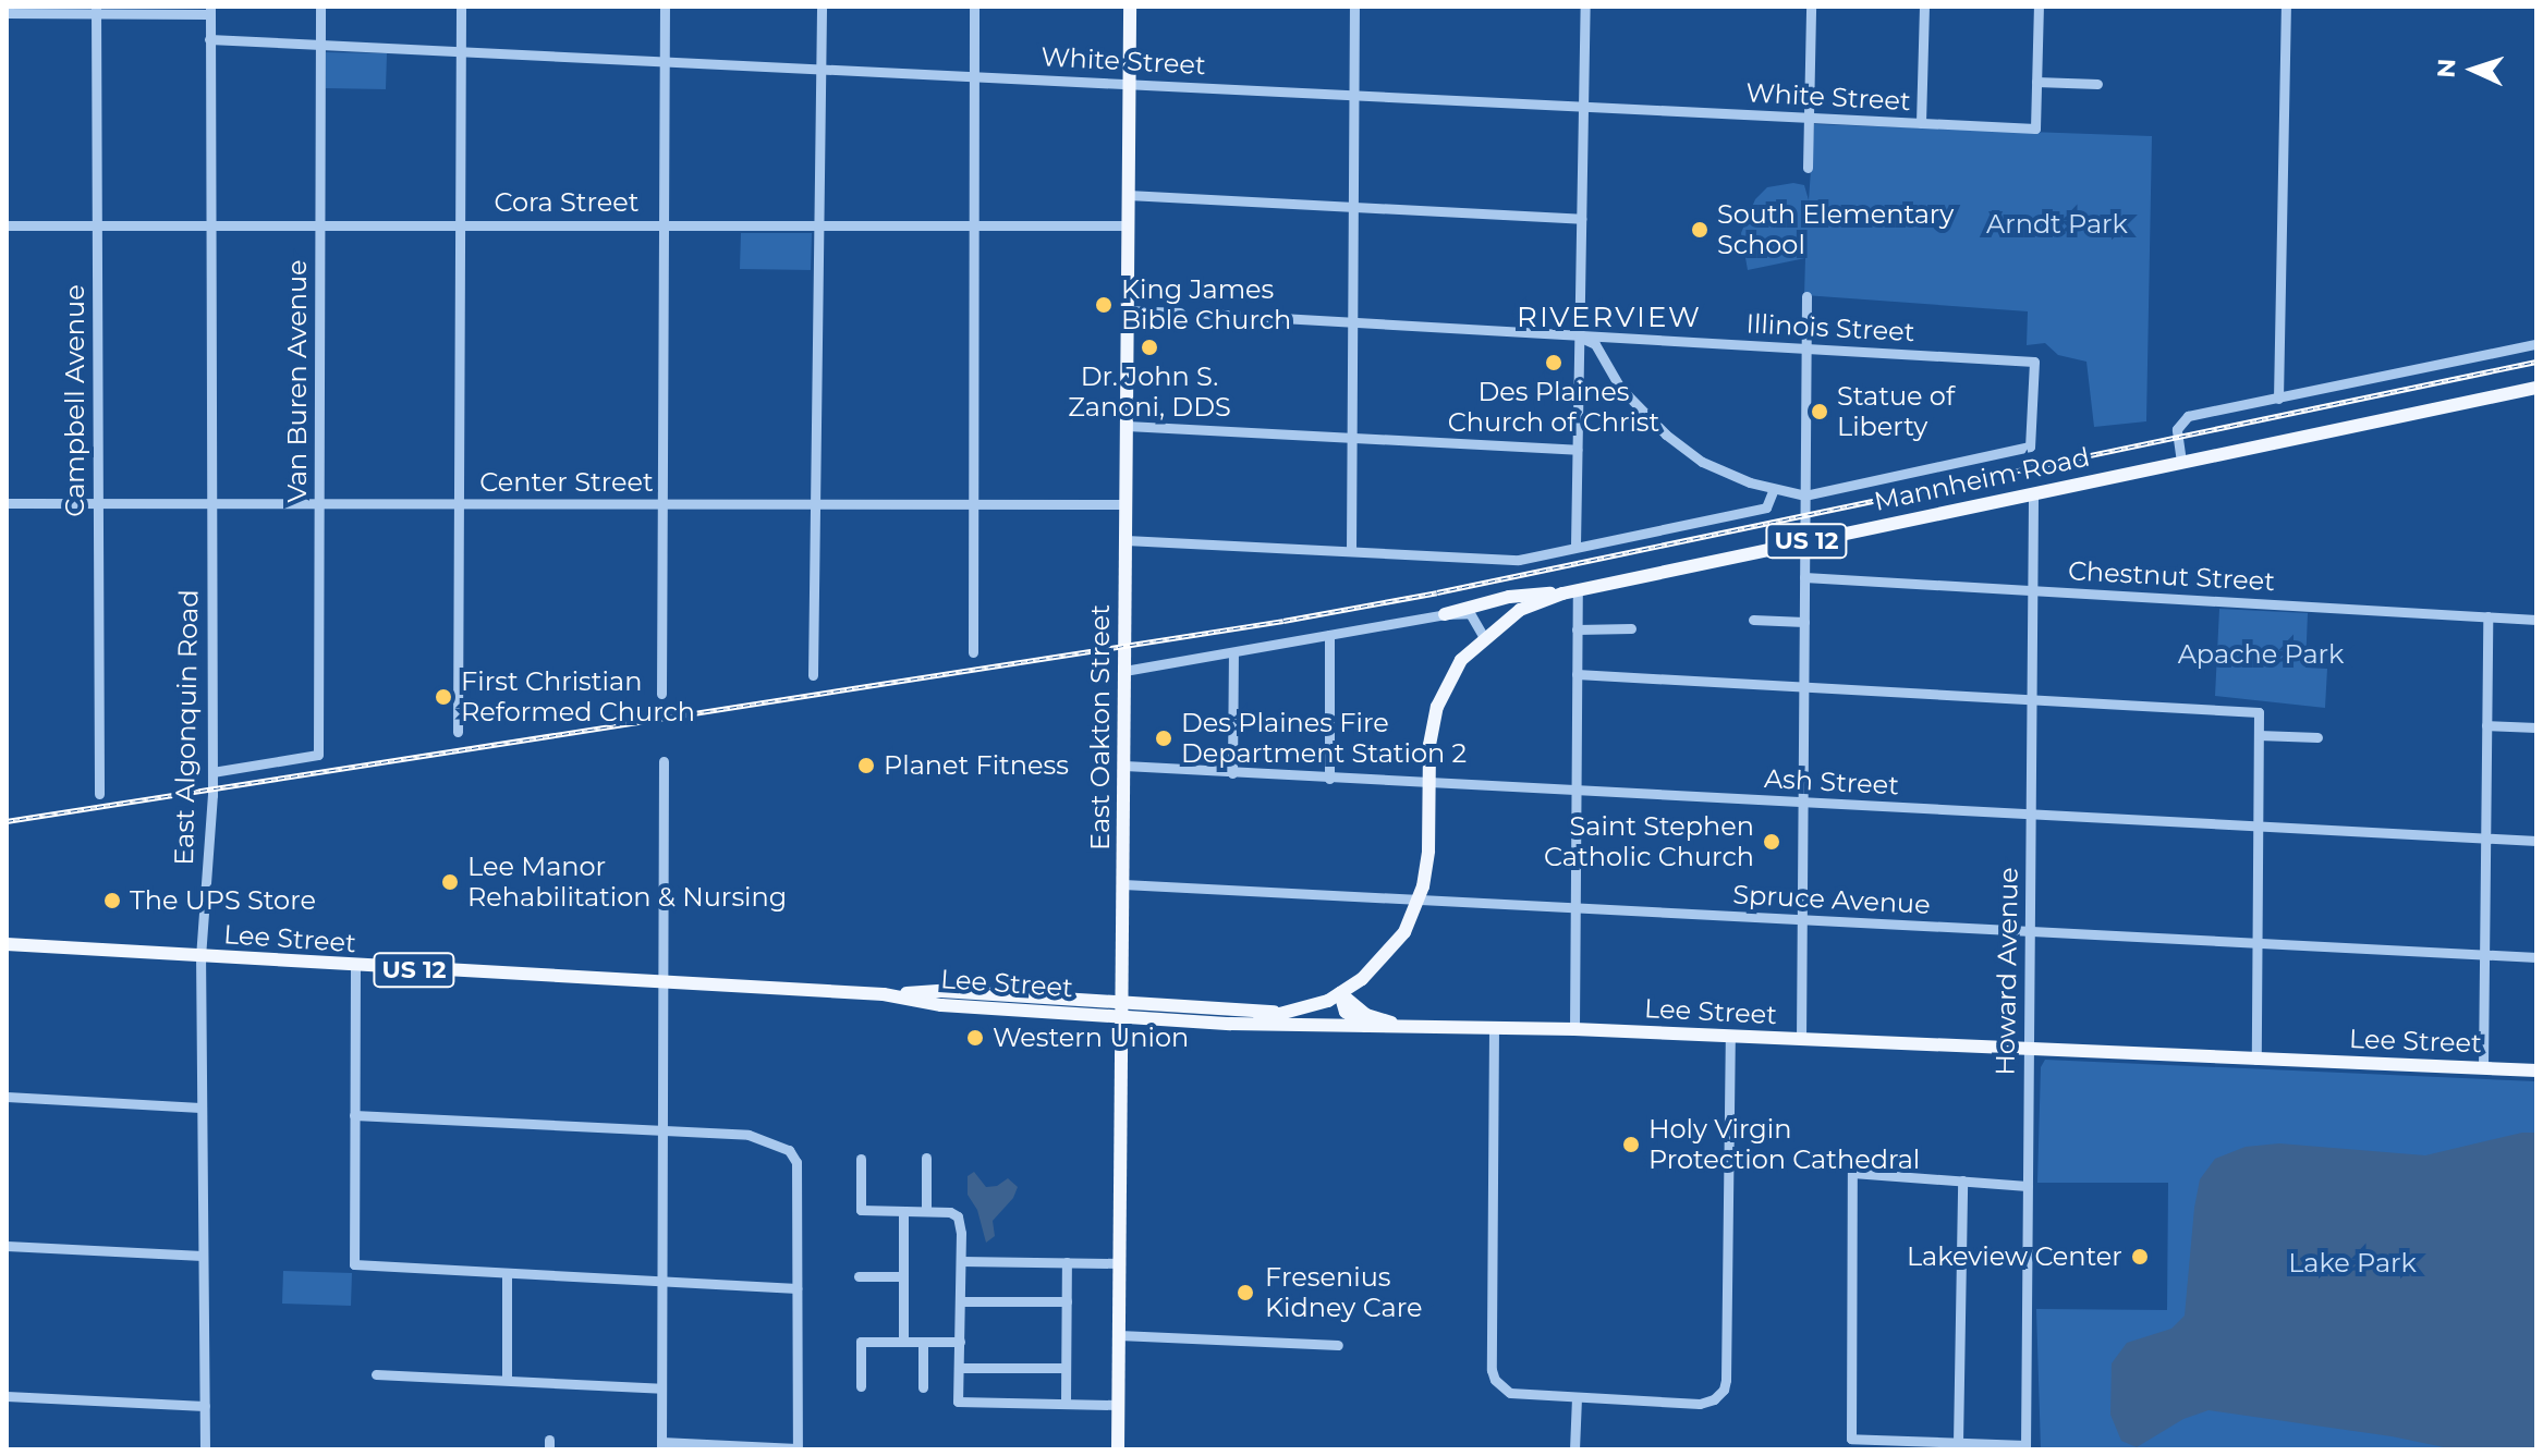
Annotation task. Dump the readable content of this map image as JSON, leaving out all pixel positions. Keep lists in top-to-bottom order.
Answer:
{
  "streets": {
    "main road": [
      "Mannheim Road",
      "US 12",
      "East Oakton Street",
      "Lee Street"
    ],
    "street": [
      "White Street",
      "Cora Street",
      "Illinois Street",
      "Van Buren Avenue",
      "Campbell Avenue",
      "Center Street",
      "Chestnut Street",
      "East Algonquin Road",
      "Ash Street",
      "Spruce Avenue",
      "Howard Avenue"
    ]
  },
  "crossings": [
    ["White Street", "Van Buren Avenue"],
    ["White Street", "East Algonquin Road"],
    ["White Street", "East Oakton Street"],
    ["Cora Street", "Van Buren Avenue"],
    ["Cora Street", "Campbell Avenue"],
    ["Cora Street", "East Algonquin Road"],
    ["Cora Street", "East Oakton Street"],
    ["Van Buren Avenue", "Center Street"],
    ["Van Buren Avenue", "East Algonquin Road"],
    ["Campbell Avenue", "Center Street"],
    ["Mannheim Road", "US 12"],
    ["Mannheim Road", "Ash Street"],
    ["Mannheim Road", "Spruce Avenue"],
    ["Mannheim Road", "Lee Street"],
    ["Mannheim Road", "Howard Avenue"],
    ["Center Street", "East Algonquin Road"],
    ["Center Street", "East Oakton Street"],
    ["US 12", "Lee Street"],
    ["Chestnut Street", "Howard Avenue"],
    ["East Algonquin Road", "Lee Street"],
    ["East Oakton Street", "Ash Street"],
    ["East Oakton Street", "Spruce Avenue"],
    ["East Oakton Street", "Lee Street"],
    ["Ash Street", "Howard Avenue"],
    ["Spruce Avenue", "Howard Avenue"],
    ["Lee Street", "Howard Avenue"]
  ],
  "districts": ["RIVERVIEW"],
  "parks": ["Arndt Park", "Apache Park", "Lake Park"],
  "places": [
    "South Elementary School",
    "King James Bible Church",
    "Dr. John S. Zanoni, DDS",
    "Des Plaines Church of Christ",
    "Statue of Liberty",
    "First Christian Reformed Church",
    "Des Plaines Fire Department Station 2",
    "Planet Fitness",
    "Saint Stephen Catholic Church",
    "Lee Manor Rehabilitation & Nursing",
    "The UPS Store",
    "Western Union",
    "Holy Virgin Protection Cathedral",
    "Lakeview Center",
    "Fresenius Kidney Care"
  ],
  "north": "left"
}
